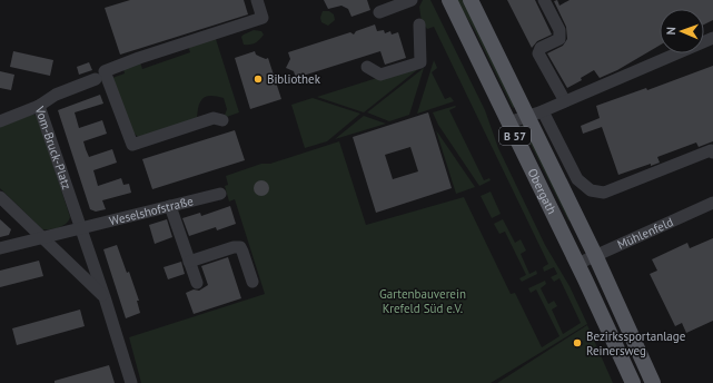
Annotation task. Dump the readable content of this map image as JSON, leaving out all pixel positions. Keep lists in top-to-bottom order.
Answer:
{
  "streets": {
    "main road": ["B 57", "Obergath"],
    "street": ["Vom-Bruck-Platz", "Weselshofstraße", "Mühlenfeld"]
  },
  "crossings": [
    ["Vom-Bruck-Platz", "Weselshofstraße"],
    ["Obergath", "Mühlenfeld"]
  ],
  "parks": ["Gartenbauverein Krefeld Süd e.V."],
  "places": ["Bibliothek", "Bezirkssportanlage Reinersweg"],
  "north": "left"
}
